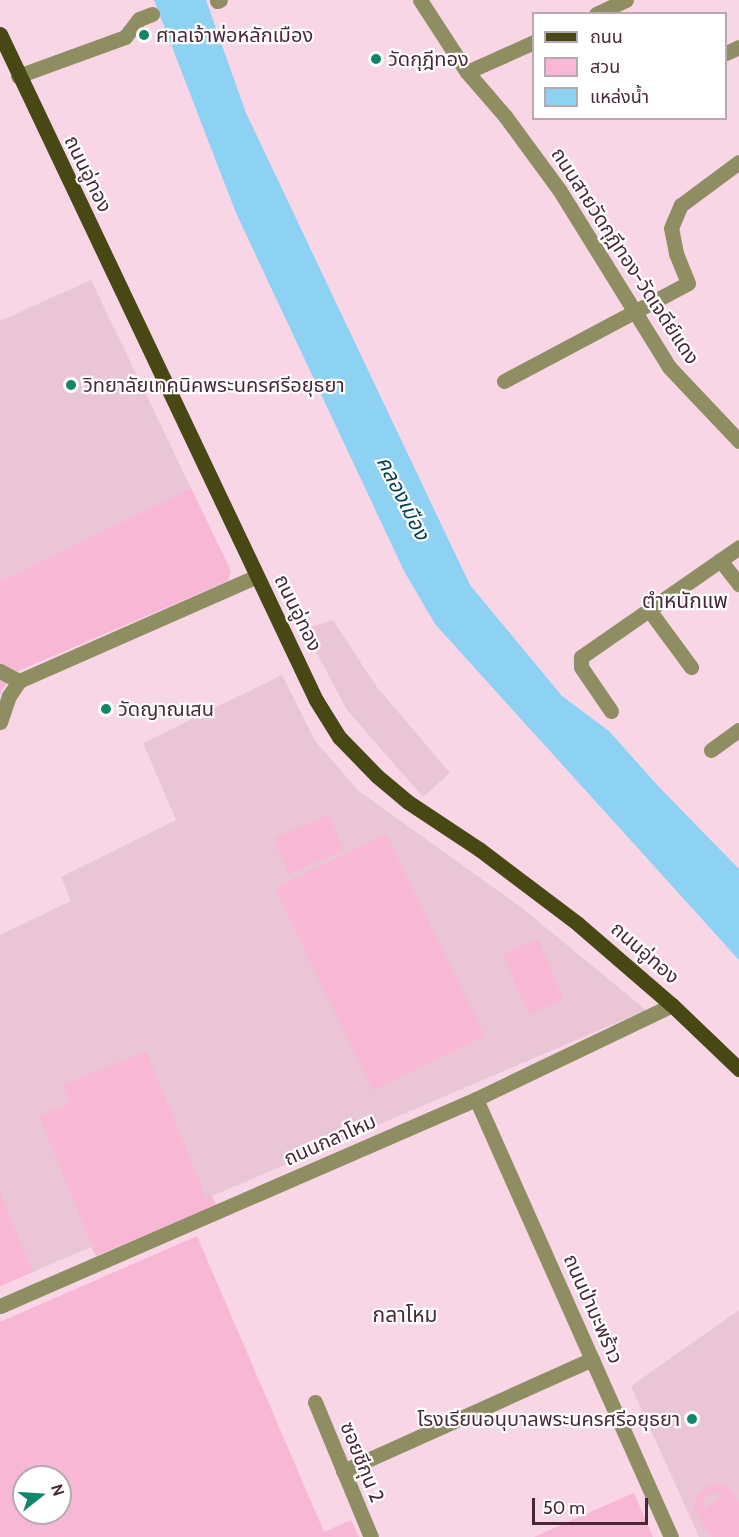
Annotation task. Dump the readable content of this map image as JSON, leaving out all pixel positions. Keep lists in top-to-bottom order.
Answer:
{
  "streets": {
    "main road": ["ถนนอู่ทอง"],
    "street": [
      "ถนนสายวัดกุฎีทอง-วัดเจดีย์แดง",
      "ถนนกลาโหม",
      "ถนนป่ามะพร้าว",
      "ซอยชีกุน 2"
    ]
  },
  "crossings": [
    ["ถนนอู่ทอง", "ถนนกลาโหม"],
    ["ถนนกลาโหม", "ถนนป่ามะพร้าว"]
  ],
  "districts": ["ตำหนักแพ", "กลาโหม"],
  "water": ["คลองเมือง"],
  "places": [
    "ศาลเจ้าพ่อหลักเมือง",
    "วัดกุฎีทอง",
    "วิทยาลัยเทคนิคพระนครศรีอยุธยา",
    "วัดญาณเสน",
    "โรงเรียนอนุบาลพระนครศรีอยุธยา"
  ],
  "legend": ["ถนน", "สวน", "แหล่งน้ำ"],
  "scale_bar": "50 m",
  "north": "right"
}
